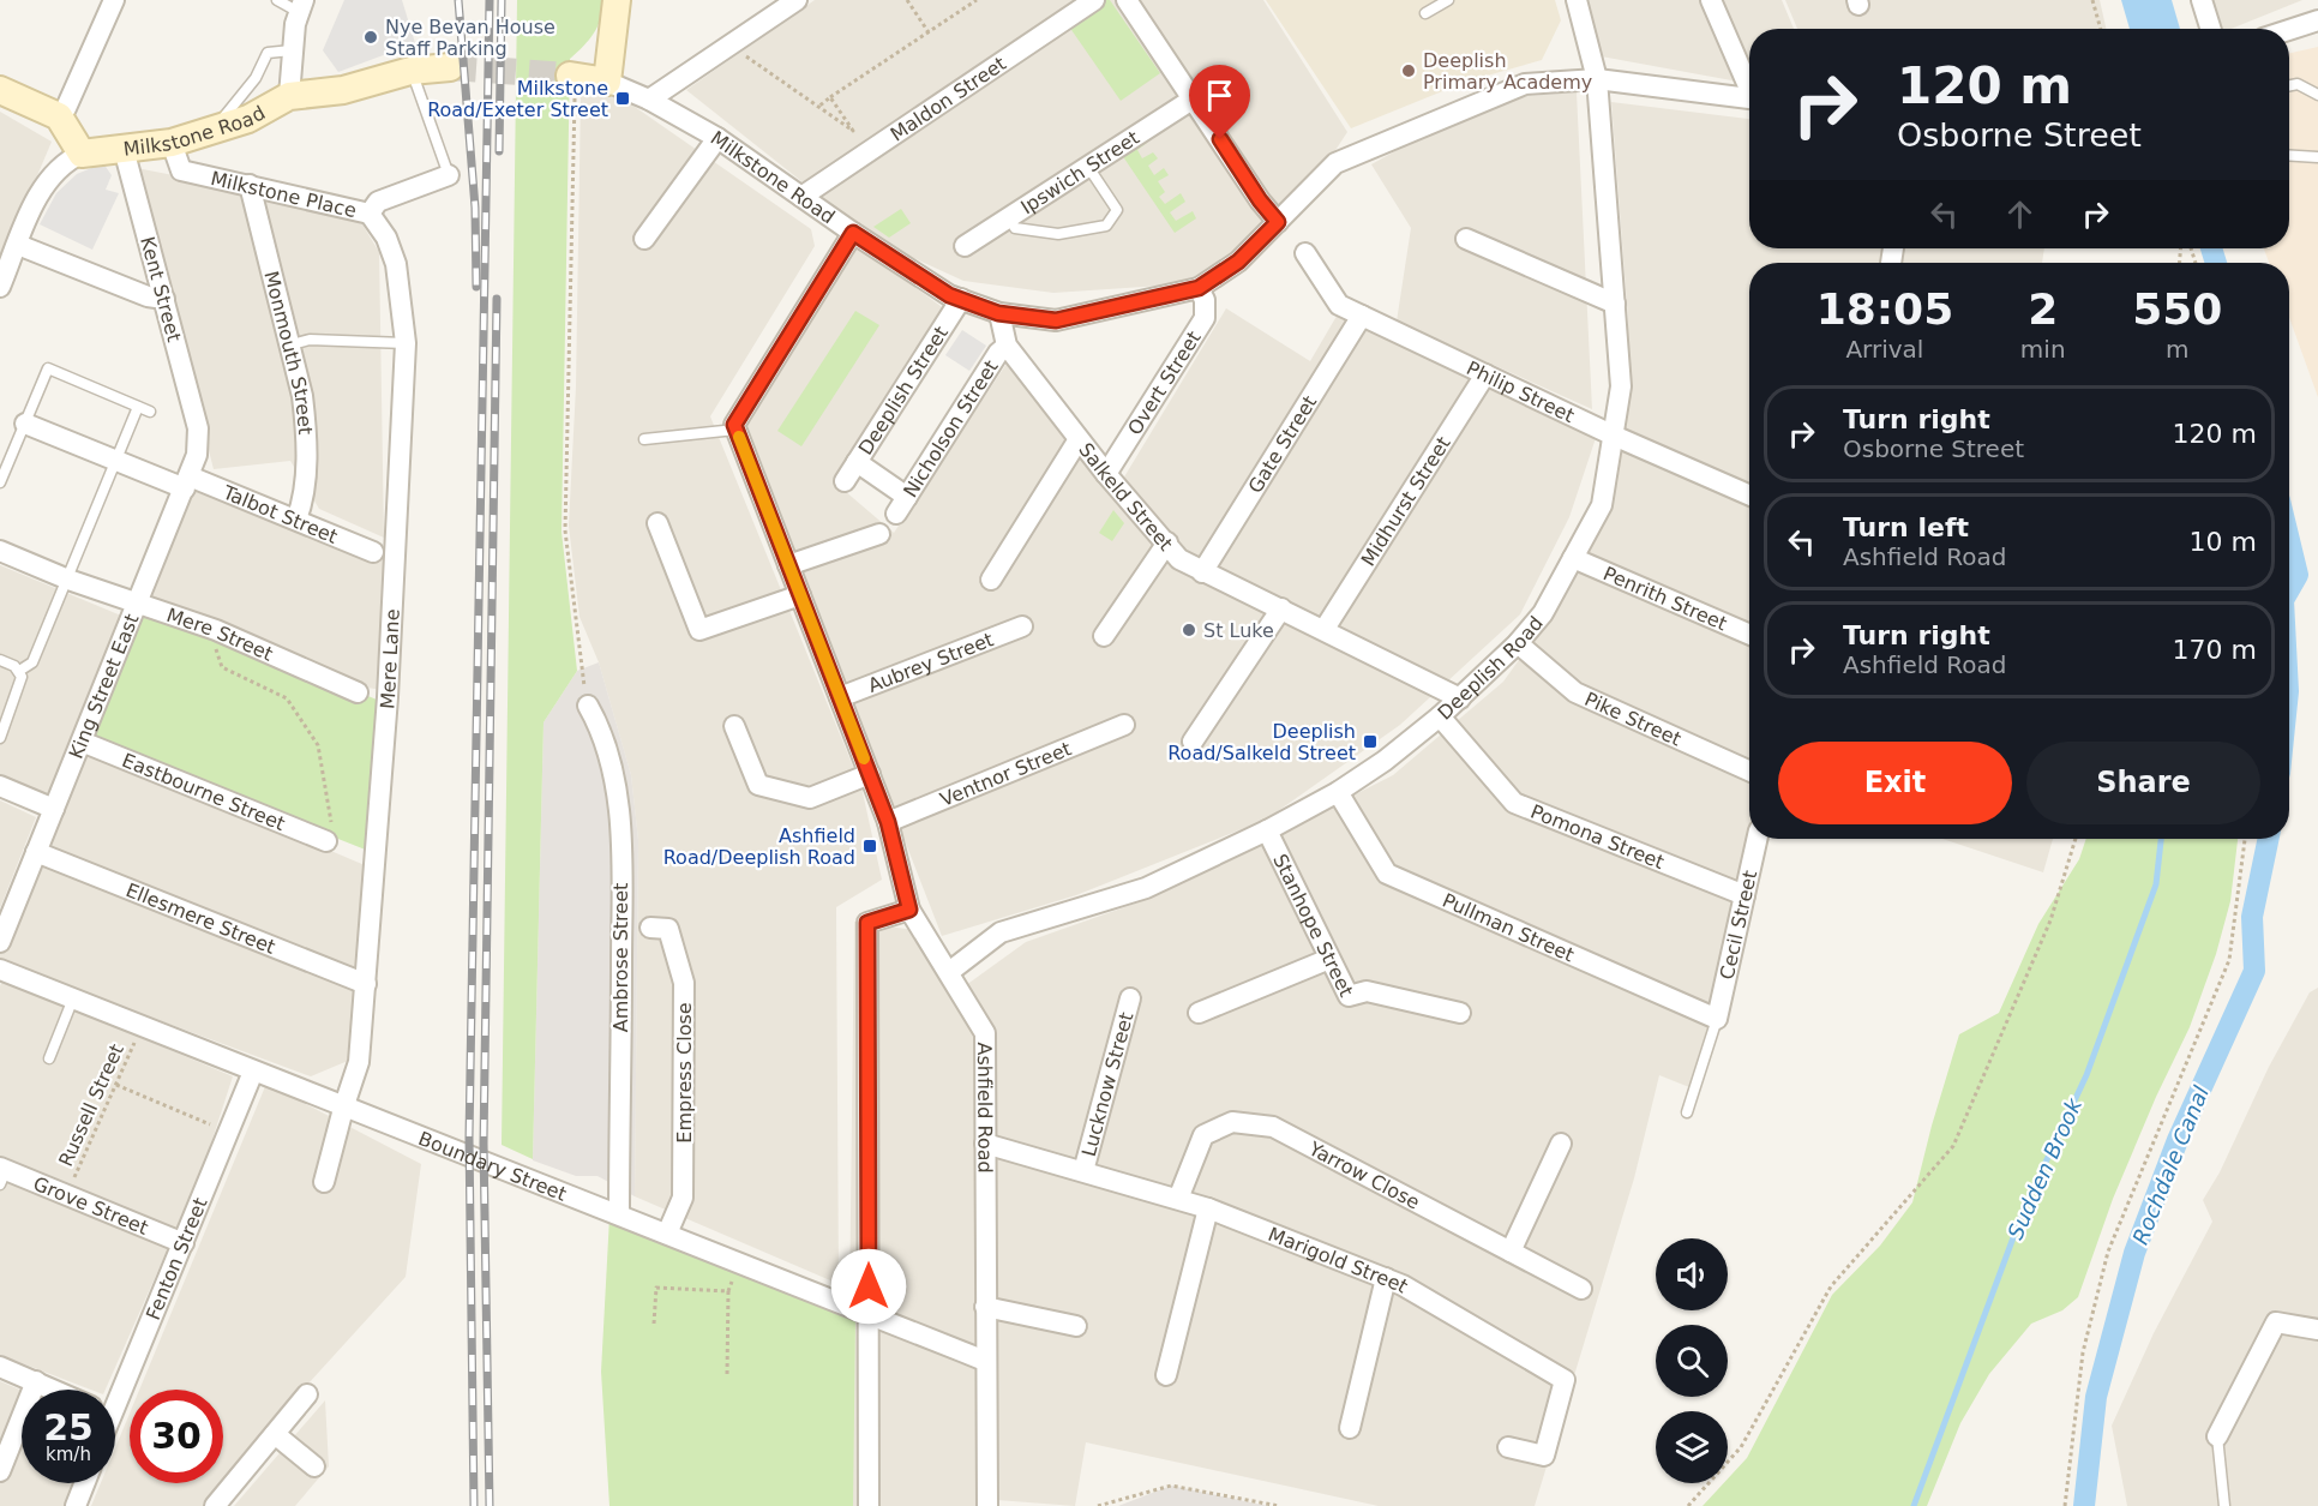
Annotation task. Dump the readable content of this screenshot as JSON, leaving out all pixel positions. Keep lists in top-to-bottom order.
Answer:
{
  "streets": {
    "main road": ["Milkstone Road"],
    "street": [
      "Maldon Street",
      "Ipswich Street",
      "Milkstone Place",
      "Kent Street",
      "Monmouth Street",
      "Overt Street",
      "Deeplish Street",
      "Philip Street",
      "Nicholson Street",
      "Gate Street",
      "Salkeld Street",
      "Midhurst Street",
      "Talbot Street",
      "Penrith Street",
      "Mere Street",
      "Mere Lane",
      "Aubrey Street",
      "Deeplish Road",
      "King Street East",
      "Pike Street",
      "Ventnor Street",
      "Eastbourne Street",
      "Pomona Street",
      "Ellesmere Street",
      "Stanhope Street",
      "Cecil Street",
      "Pullman Street",
      "Ambrose Street",
      "Empress Close",
      "Lucknow Street",
      "Ashfield Road",
      "Boundary Street",
      "Yarrow Close",
      "Grove Street",
      "Fenton Street",
      "Marigold Street"
    ],
    "path": ["Russell Street"]
  },
  "crossings": [
    ["Maldon Street", "Milkstone Road"],
    ["Milkstone Road", "Milkstone Place"],
    ["Milkstone Road", "Kent Street"],
    ["Milkstone Road", "Overt Street"],
    ["Milkstone Road", "Deeplish Street"],
    ["Milkstone Road", "Salkeld Street"],
    ["Milkstone Road", "Deeplish Road"],
    ["Milkstone Place", "Monmouth Street"],
    ["Milkstone Place", "Mere Lane"],
    ["Kent Street", "King Street East"],
    ["Monmouth Street", "Talbot Street"],
    ["Overt Street", "Salkeld Street"],
    ["Deeplish Street", "Nicholson Street"],
    ["Philip Street", "Gate Street"],
    ["Philip Street", "Midhurst Street"],
    ["Philip Street", "Deeplish Road"],
    ["Nicholson Street", "Salkeld Street"],
    ["Gate Street", "Salkeld Street"],
    ["Salkeld Street", "Midhurst Street"],
    ["Salkeld Street", "Deeplish Road"],
    ["Talbot Street", "King Street East"],
    ["Penrith Street", "Deeplish Road"],
    ["Mere Street", "King Street East"],
    ["Mere Lane", "Ellesmere Street"],
    ["Mere Lane", "Boundary Street"],
    ["Aubrey Street", "Ashfield Road"],
    ["Deeplish Road", "Pike Street"],
    ["Deeplish Road", "Pomona Street"],
    ["Deeplish Road", "Stanhope Street"],
    ["Deeplish Road", "Pullman Street"],
    ["Deeplish Road", "Ashfield Road"],
    ["King Street East", "Eastbourne Street"],
    ["King Street East", "Ellesmere Street"],
    ["Ventnor Street", "Ashfield Road"],
    ["Pomona Street", "Cecil Street"],
    ["Cecil Street", "Pullman Street"],
    ["Ambrose Street", "Boundary Street"],
    ["Empress Close", "Boundary Street"],
    ["Lucknow Street", "Marigold Street"],
    ["Russell Street", "Boundary Street"],
    ["Russell Street", "Grove Street"],
    ["Ashfield Road", "Boundary Street"],
    ["Ashfield Road", "Marigold Street"],
    ["Boundary Street", "Fenton Street"],
    ["Yarrow Close", "Marigold Street"],
    ["Grove Street", "Fenton Street"]
  ],
  "water": ["Rochdale Canal", "Sudden Brook"],
  "places": {
    "other": ["Nye Bevan House Staff Parking", "Deeplish Primary Academy", "St Luke"],
    "transit": ["Milkstone Road/Exeter Street", "Deeplish Road/Salkeld Street", "Ashfield Road/Deeplish Road"]
  },
  "page": {
    "turn": ["120 m", "Osborne Street"],
    "eta": [
      "18:05",
      "Arrival",
      "2",
      "min",
      "550",
      "m"
    ],
    "list": [
      {
        "name": "Turn right",
        "note": "Osborne Street",
        "value": "120 m"
      },
      {
        "name": "Turn left",
        "note": "Ashfield Road",
        "value": "10 m"
      },
      {
        "name": "Turn right",
        "note": "Ashfield Road",
        "value": "170 m"
      }
    ],
    "buttons": ["Exit", "Share"],
    "speed": "25 km/h",
    "limit": "30"
  }
}
